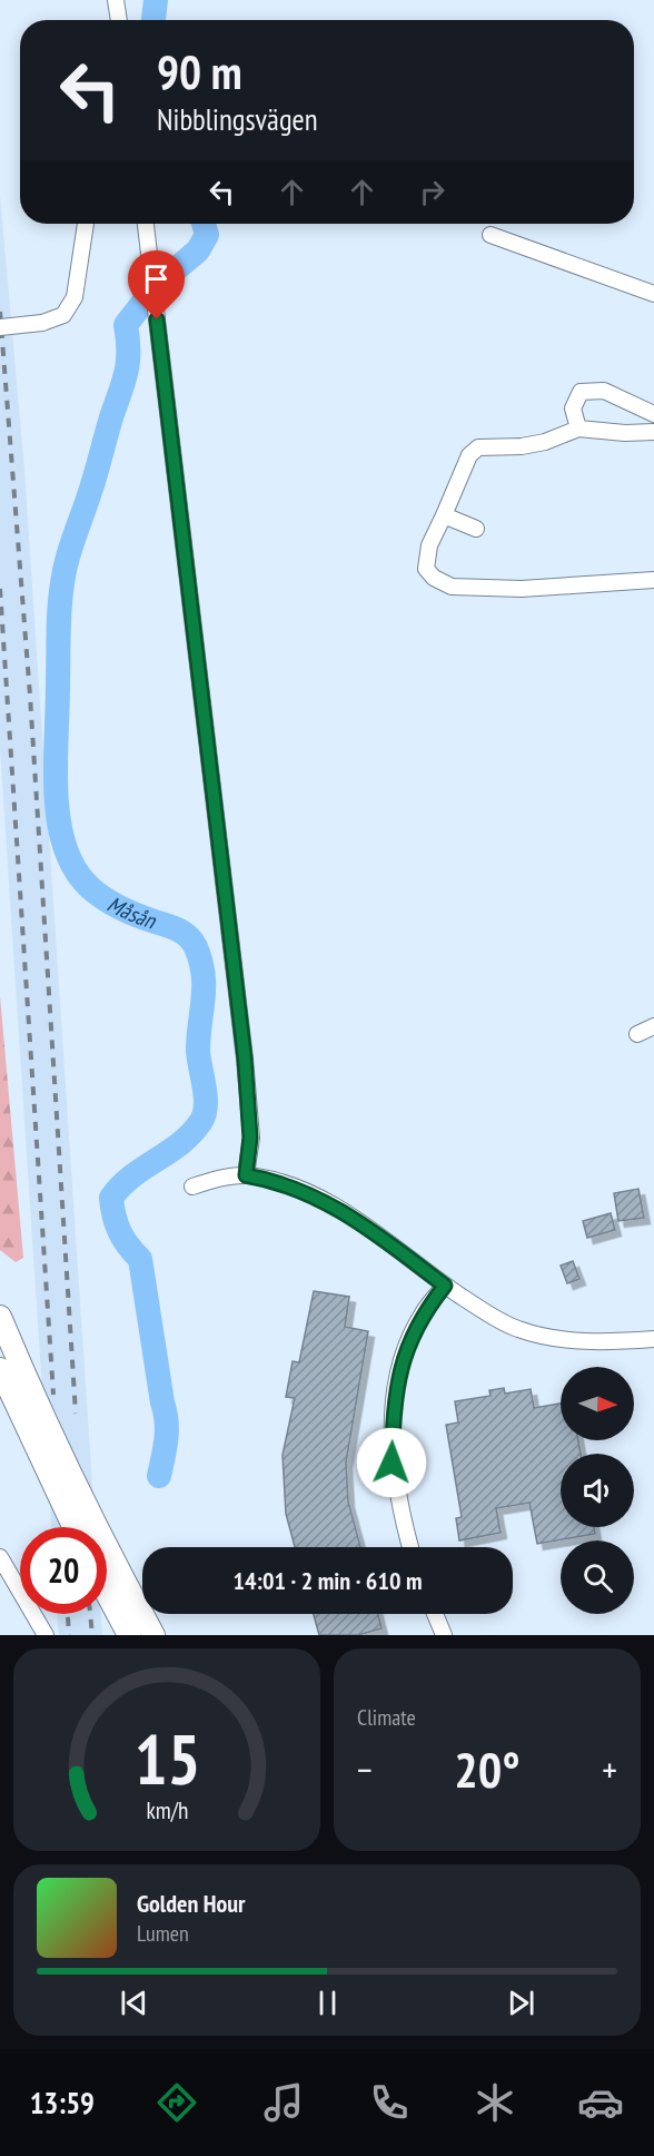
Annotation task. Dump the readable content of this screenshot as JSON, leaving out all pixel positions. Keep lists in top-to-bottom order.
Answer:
{
  "water": ["Måsån"],
  "north": "right",
  "page": {
    "turn": ["90 m", "Nibblingsvägen"],
    "limit": "20",
    "trip": "14:01 · 2 min · 610 m",
    "tile": "Climate",
    "heat": ["−", "20°", "+"],
    "song": ["Golden Hour", "Lumen"],
    "tabs": "13:59",
    "gauge": ["15", "km/h"]
  }
}
